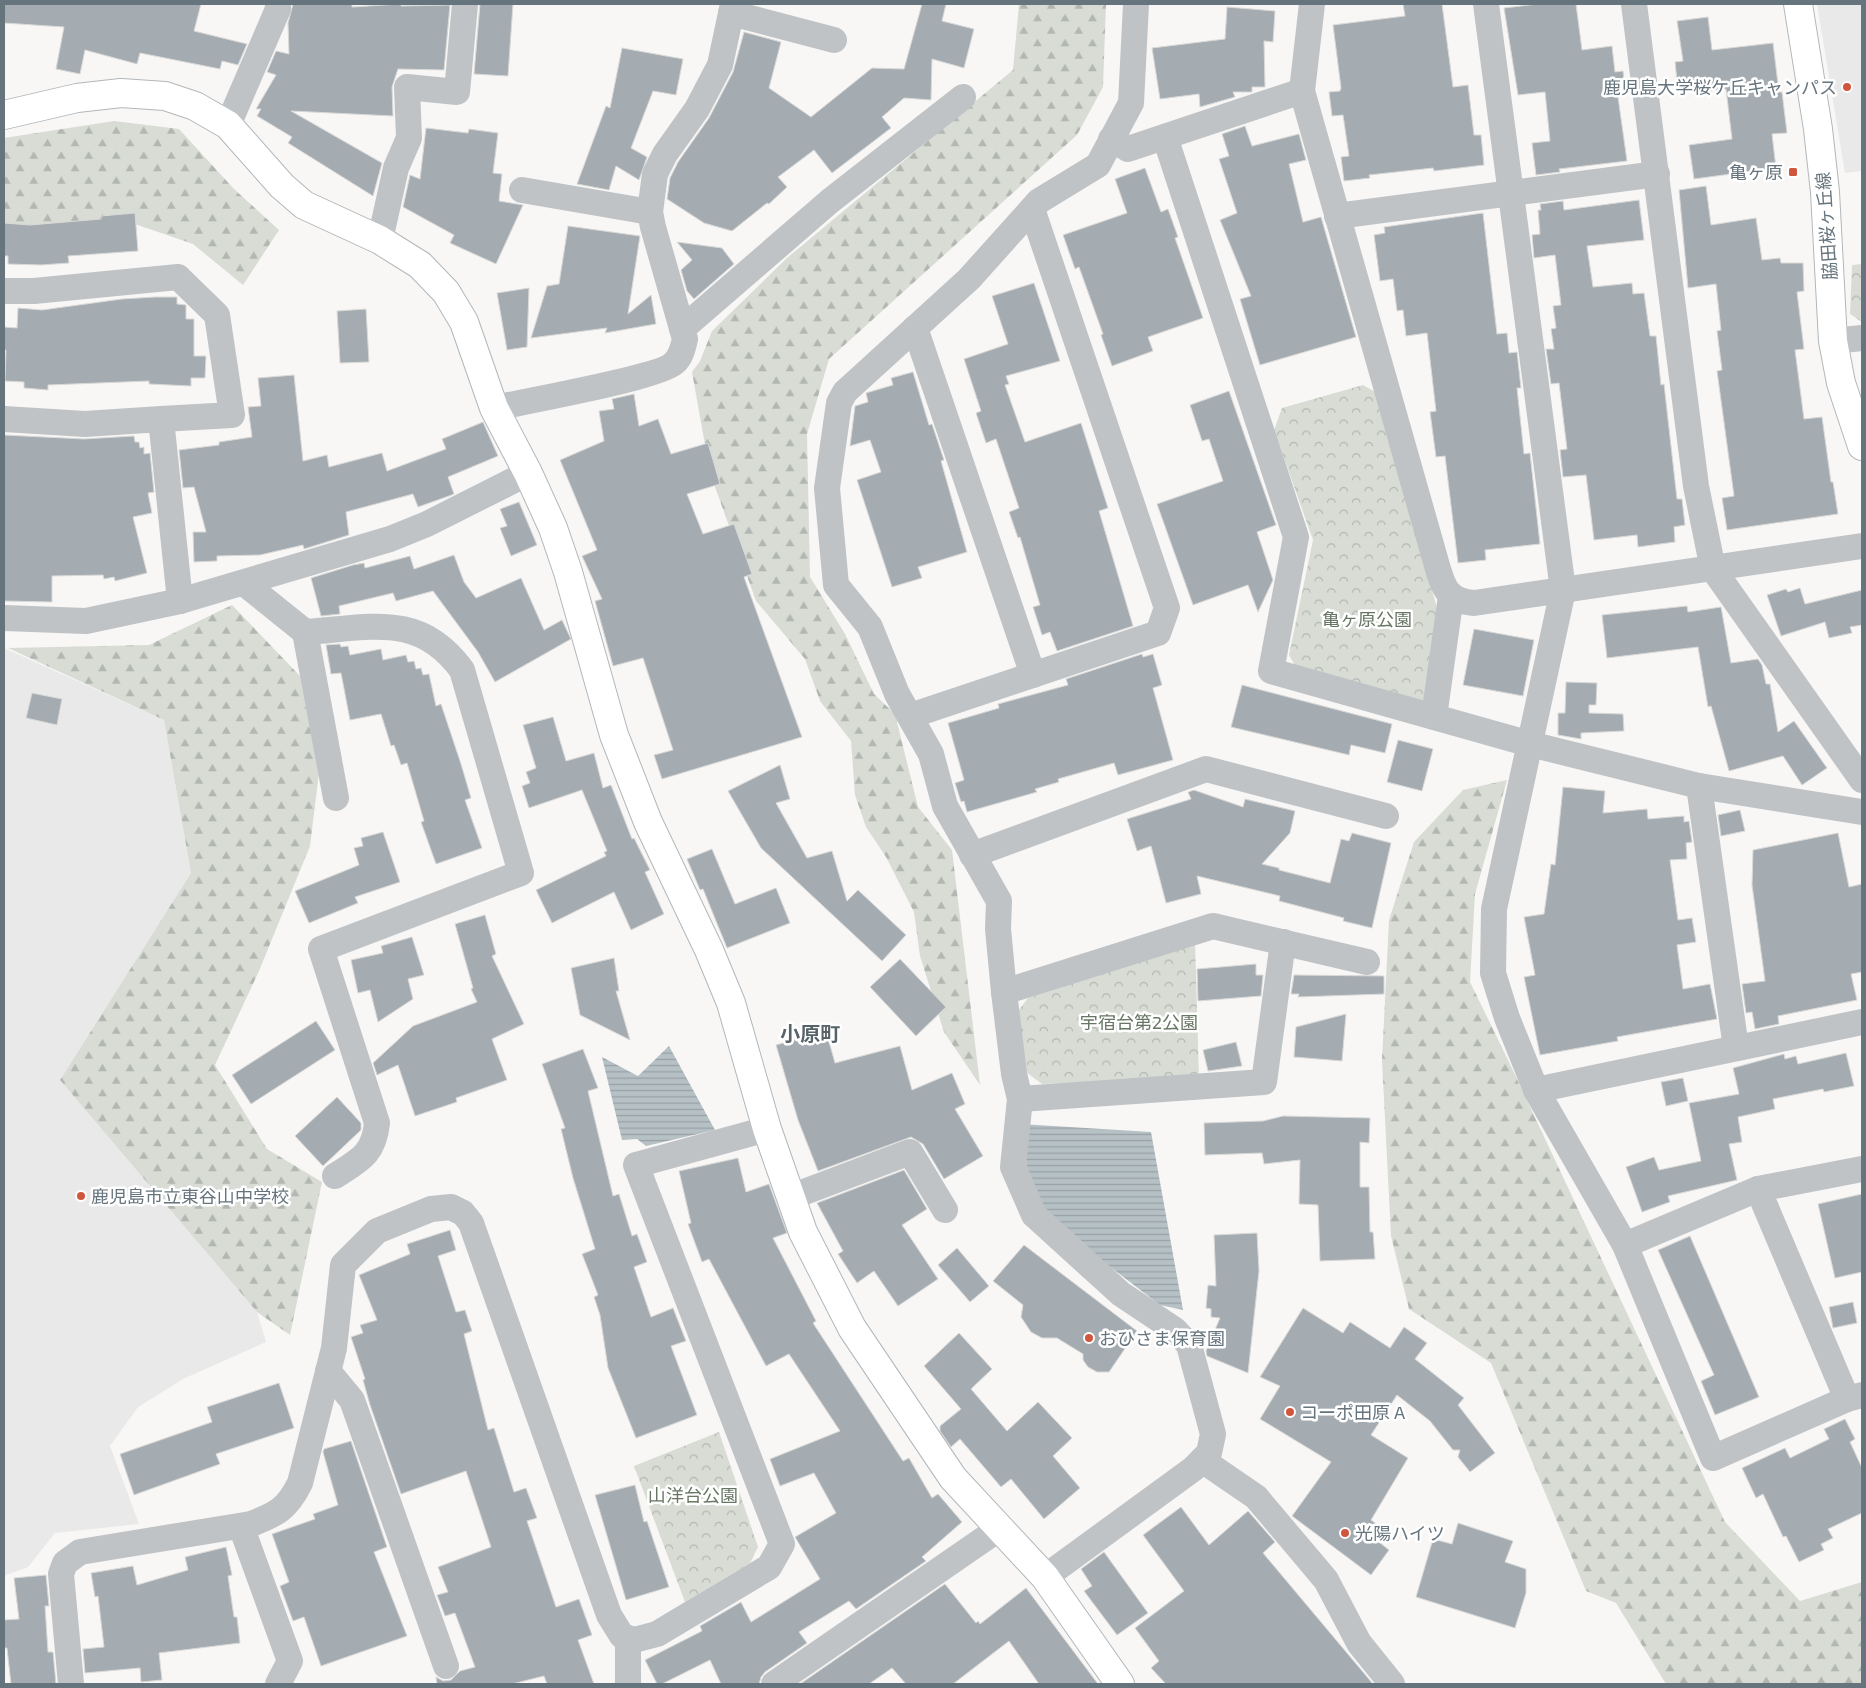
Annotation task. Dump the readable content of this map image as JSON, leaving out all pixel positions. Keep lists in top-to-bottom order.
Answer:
{
  "streets": {
    "street": ["脇田桜ヶ丘線"]
  },
  "districts": ["小原町"],
  "parks": ["亀ヶ原公園", "宇宿台第2公園", "山洋台公園"],
  "places": {
    "other": [
      "鹿児島大学桜ケ丘キャンパス",
      "鹿児島市立東谷山中学校",
      "おひさま保育園",
      "コーポ田原 A",
      "光陽ハイツ"
    ],
    "transit": ["亀ヶ原"]
  }
}
